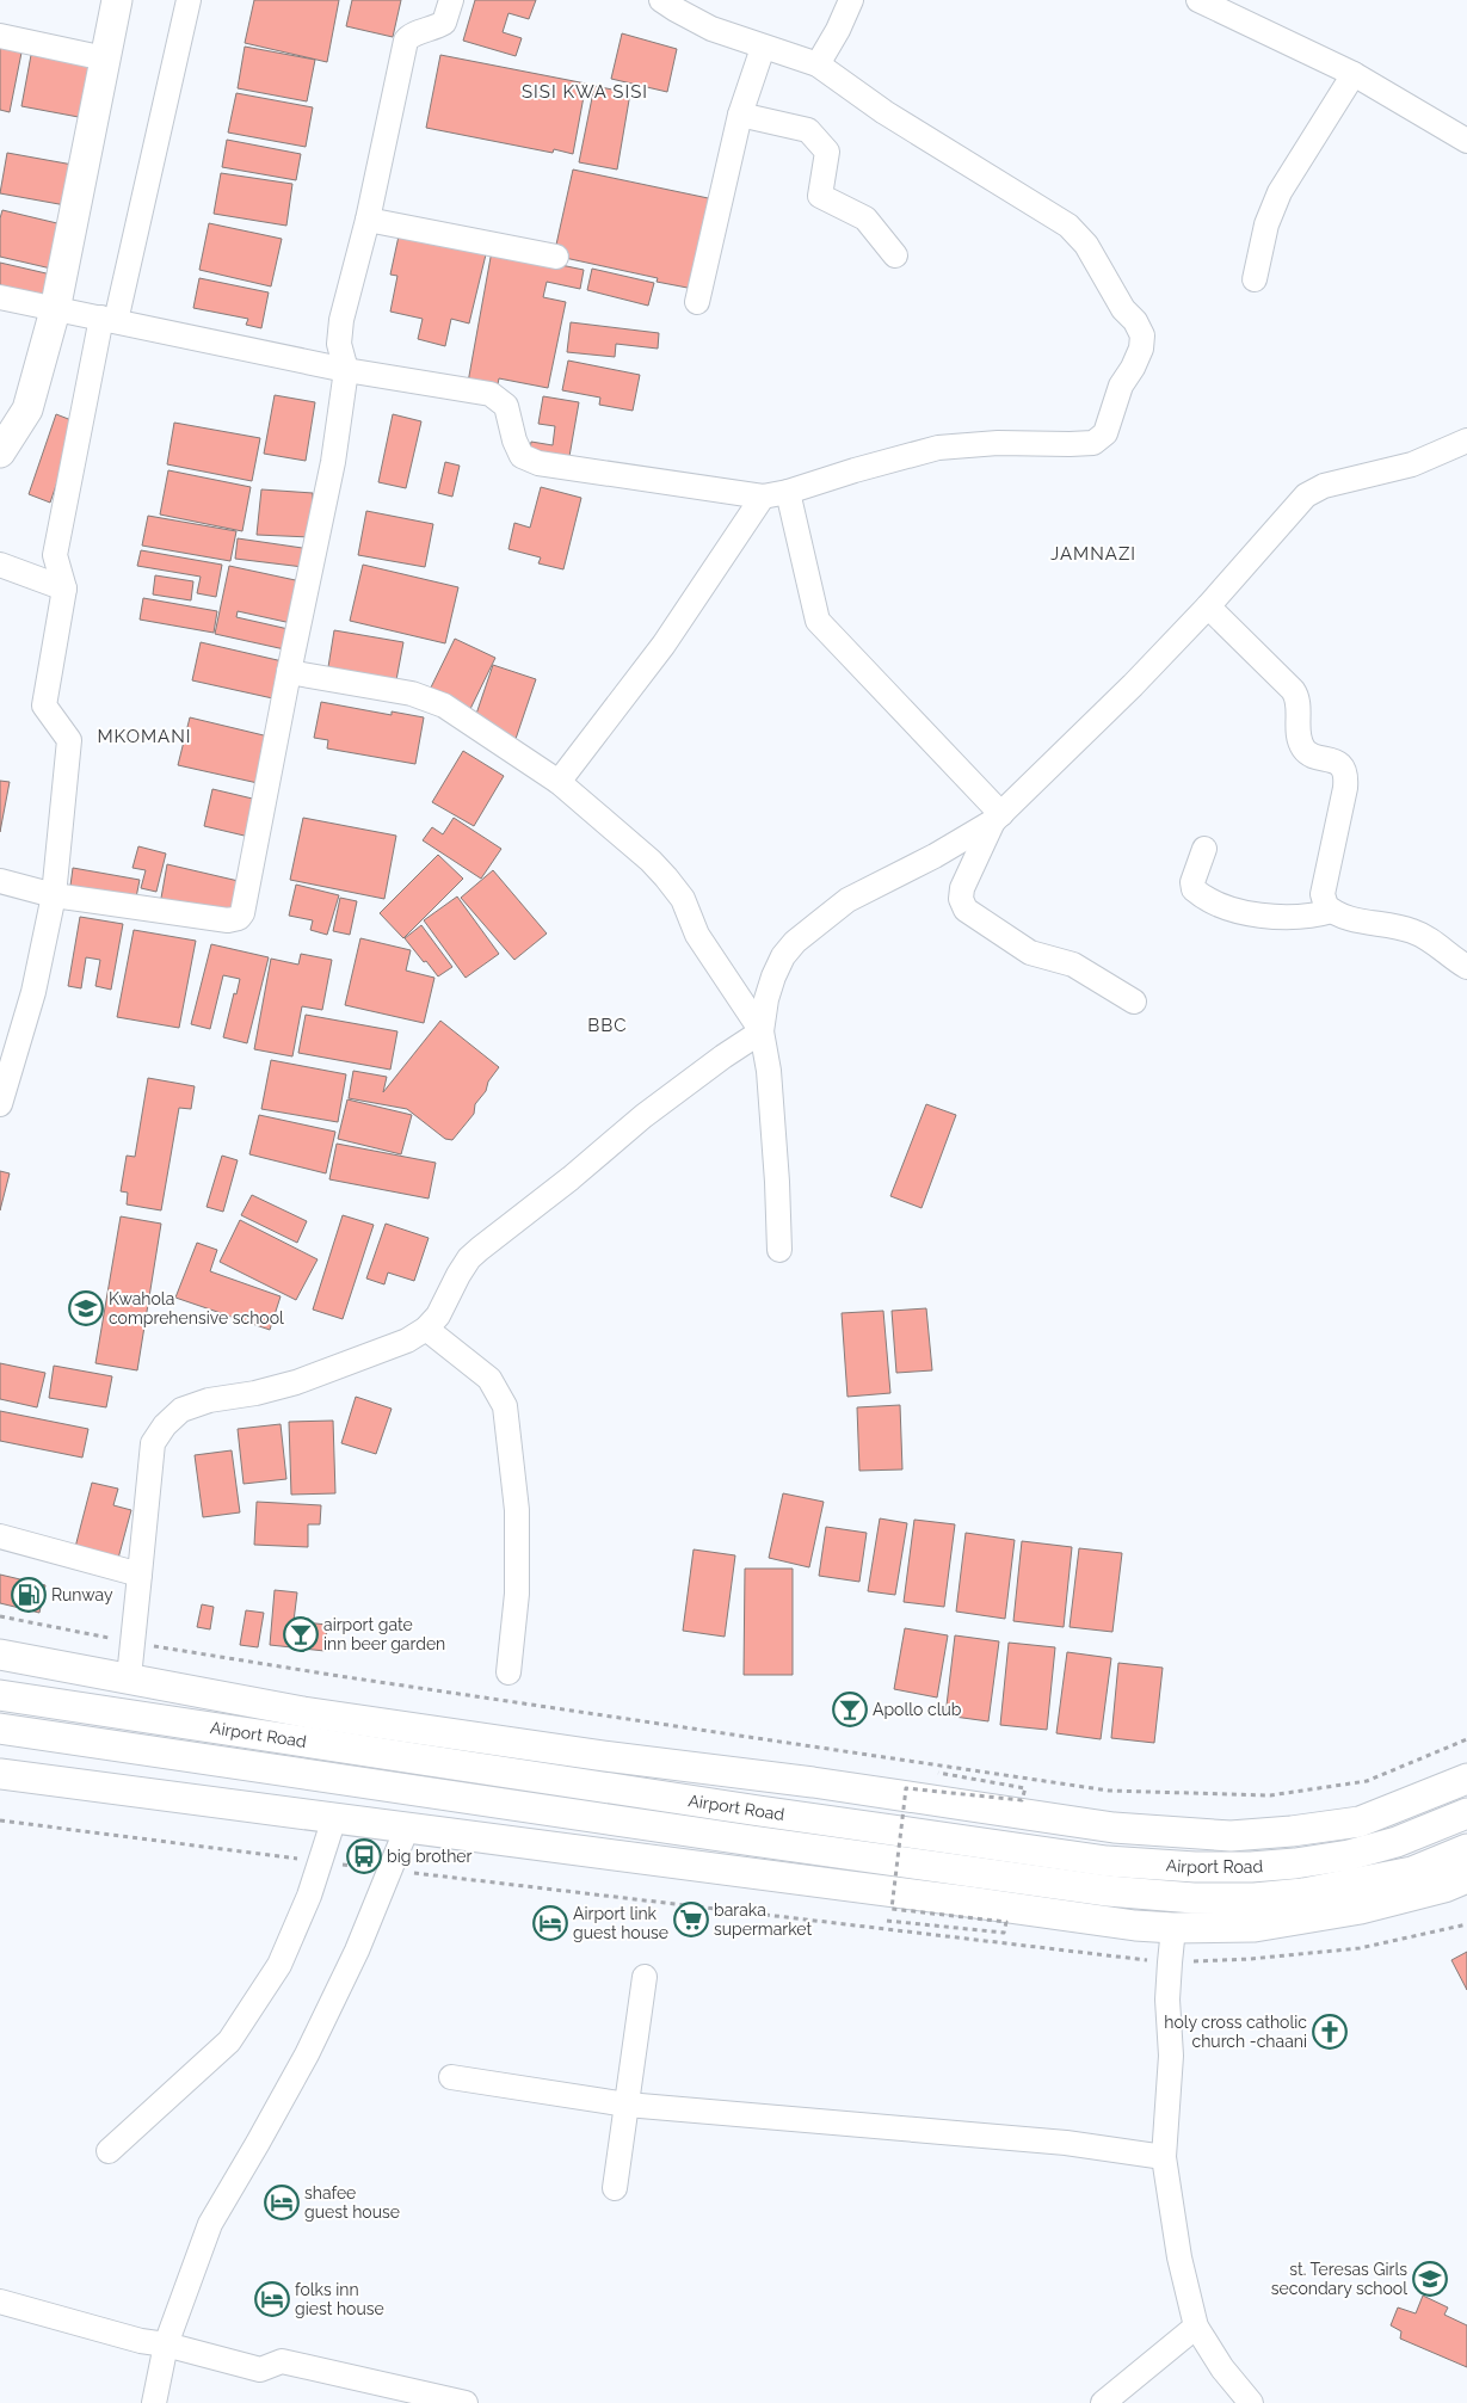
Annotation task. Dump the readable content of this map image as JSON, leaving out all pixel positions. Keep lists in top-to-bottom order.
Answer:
{
  "streets": {
    "main road": ["Airport Road"]
  },
  "districts": [
    "SISI KWA SISI",
    "JAMNAZI",
    "MKOMANI",
    "BBC"
  ],
  "places": {
    "school or university": ["Kwahola comprehensive school", "st. Teresas Girls secondary school"],
    "fuel station": ["Runway"],
    "bar": ["airport gate inn beer garden", "Apollo club"],
    "bus stop": ["big brother"],
    "supermarket": ["baraka supermarket"],
    "hotel": ["Airport link guest house", "shafee guest house", "folks inn giest house"],
    "church": ["holy cross catholic church -chaani"]
  }
}
